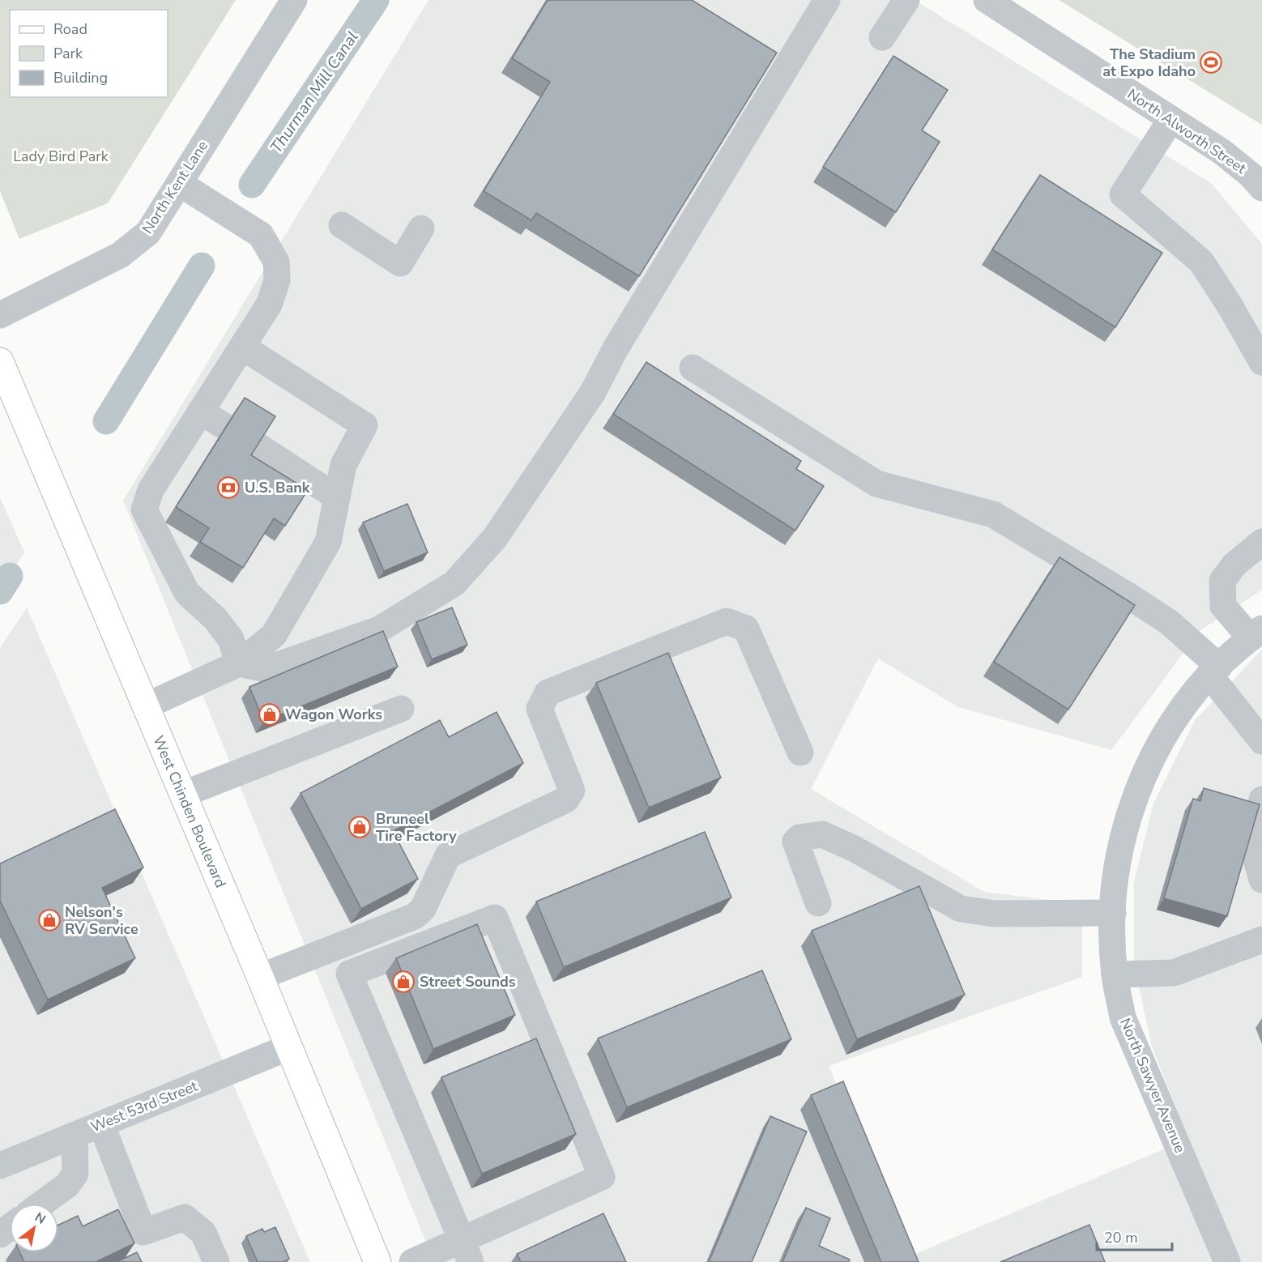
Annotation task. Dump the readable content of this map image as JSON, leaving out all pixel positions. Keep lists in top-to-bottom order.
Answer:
{
  "streets": {
    "main road": ["West Chinden Boulevard"],
    "street": [
      "North Alworth Street",
      "North Kent Lane",
      "North Sawyer Avenue",
      "West 53rd Street"
    ]
  },
  "crossings": [
    ["West Chinden Boulevard", "West 53rd Street"]
  ],
  "water": ["Thurman Mill Canal"],
  "parks": ["Lady Bird Park"],
  "places": {
    "sports": ["The Stadium at Expo Idaho"],
    "bank": ["U.S. Bank"],
    "shop": [
      "Wagon Works",
      "Bruneel Tire Factory",
      "Nelson's RV Service",
      "Street Sounds"
    ]
  },
  "legend": ["Road", "Park", "Building"],
  "scale_bar": "20 m",
  "north": "top right"
}
